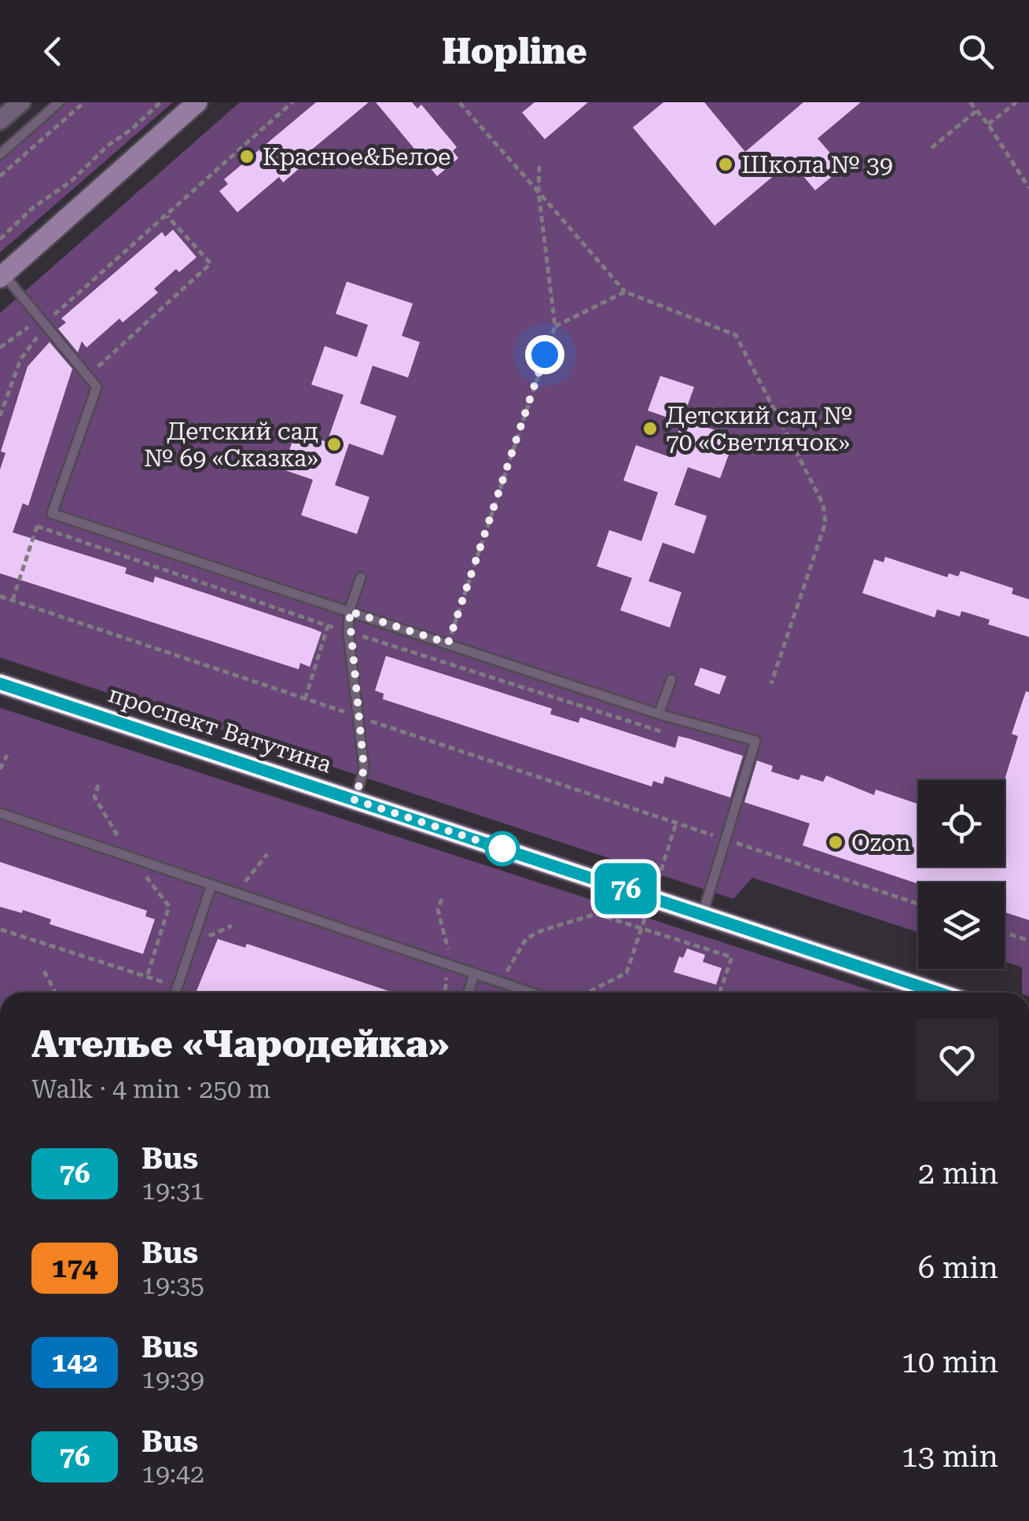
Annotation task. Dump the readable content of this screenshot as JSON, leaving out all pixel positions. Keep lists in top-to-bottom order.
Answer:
{
  "streets": {
    "main road": ["проспект Ватутина"]
  },
  "places": [
    "Красное&Белое",
    "Школа № 39",
    "Детский сад № 70 «Светлячок»",
    "Детский сад № 69 «Сказка»",
    "Ozon"
  ],
  "lines": ["bus line 76"],
  "page": {
    "header": "Hopline",
    "on_map": "76",
    "heading": ["Ателье «Чародейка»", "Walk · 4 min · 250 m"],
    "list": [
      {
        "mark": "76",
        "name": "Bus",
        "note": "19:31",
        "value": "2 min"
      },
      {
        "mark": "174",
        "name": "Bus",
        "note": "19:35",
        "value": "6 min"
      },
      {
        "mark": "142",
        "name": "Bus",
        "note": "19:39",
        "value": "10 min"
      },
      {
        "mark": "76",
        "name": "Bus",
        "note": "19:42",
        "value": "13 min"
      }
    ]
  }
}
